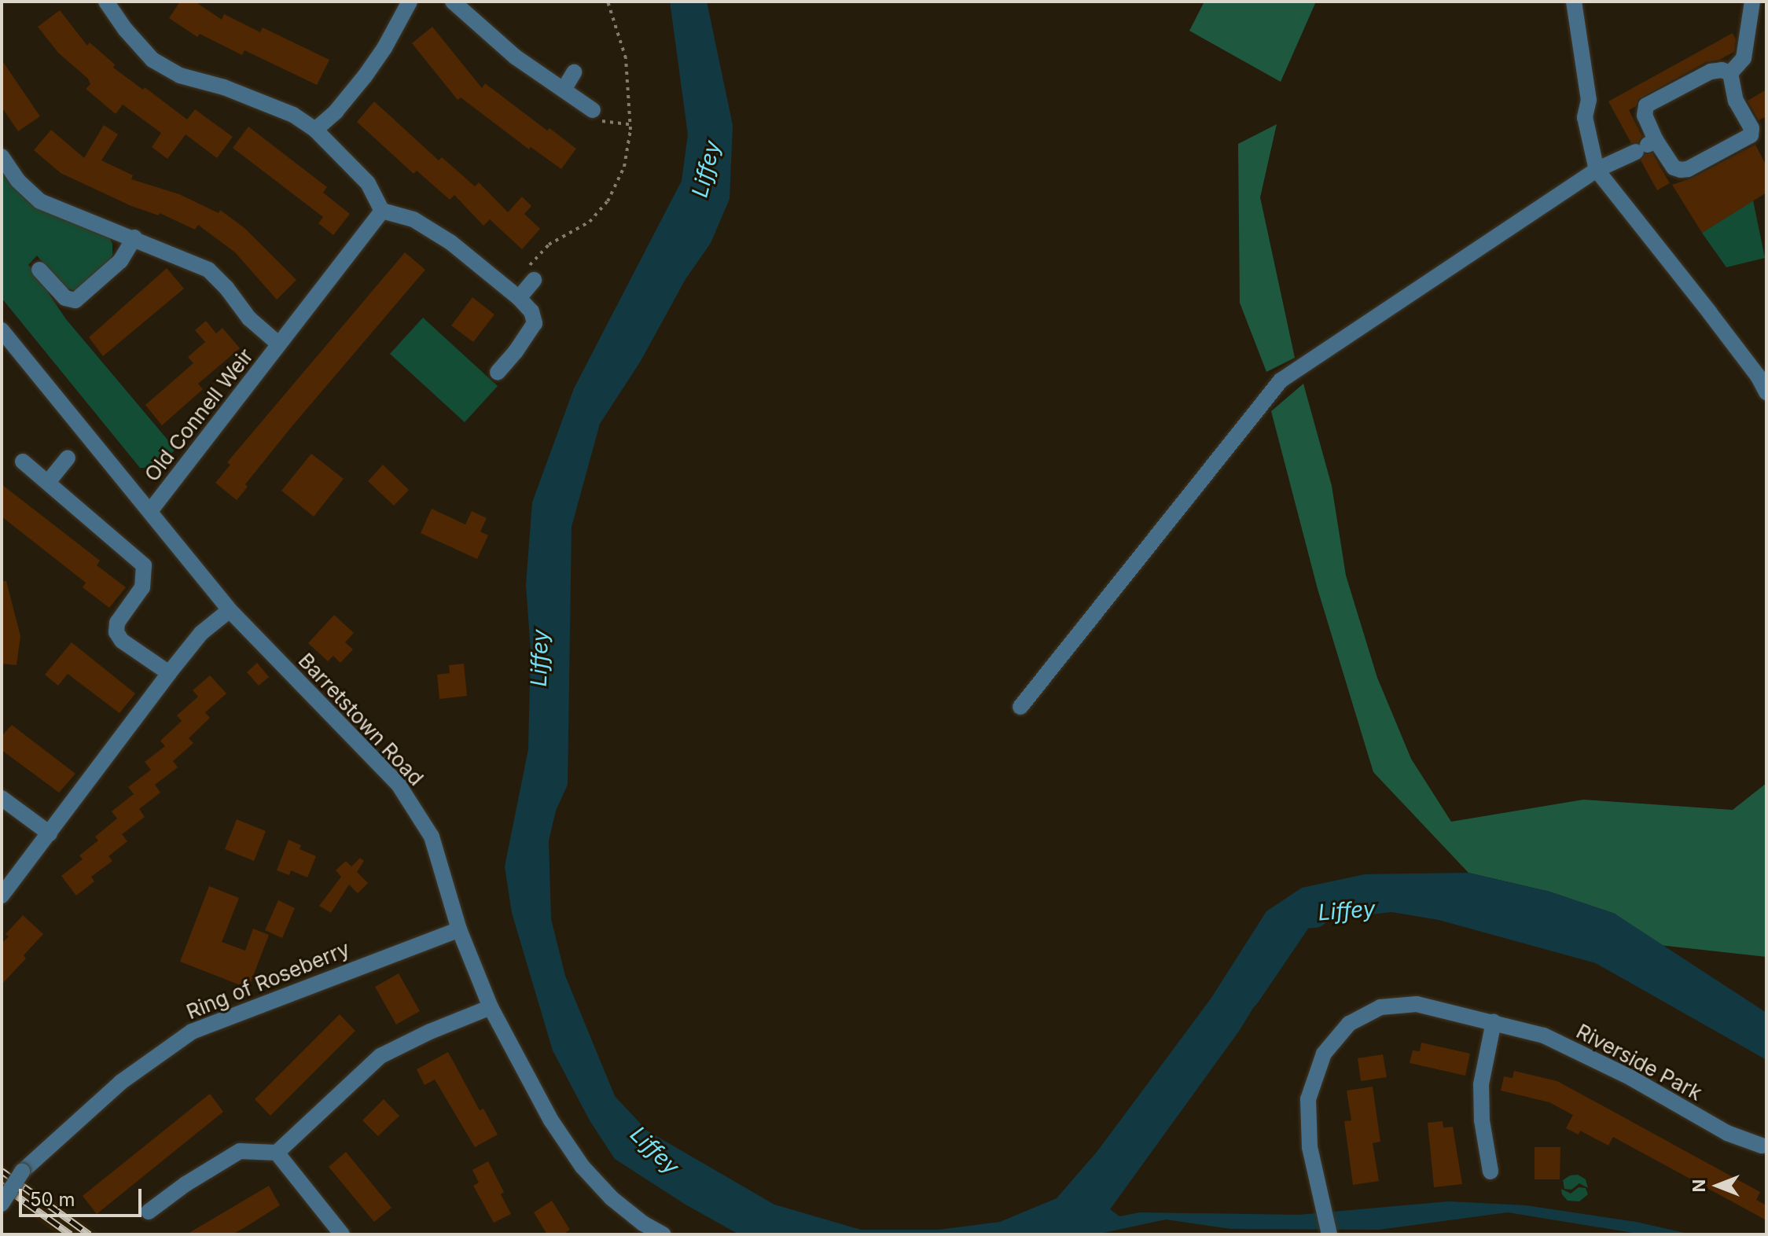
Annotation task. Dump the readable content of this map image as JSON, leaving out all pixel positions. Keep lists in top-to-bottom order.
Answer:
{
  "streets": {
    "street": [
      "Old Connell Weir",
      "Barretstown Road",
      "Ring of Roseberry",
      "Riverside Park"
    ]
  },
  "crossings": [
    ["Old Connell Weir", "Barretstown Road"],
    ["Barretstown Road", "Ring of Roseberry"]
  ],
  "water": ["Liffey"],
  "scale_bar": "50 m",
  "north": "left"
}
